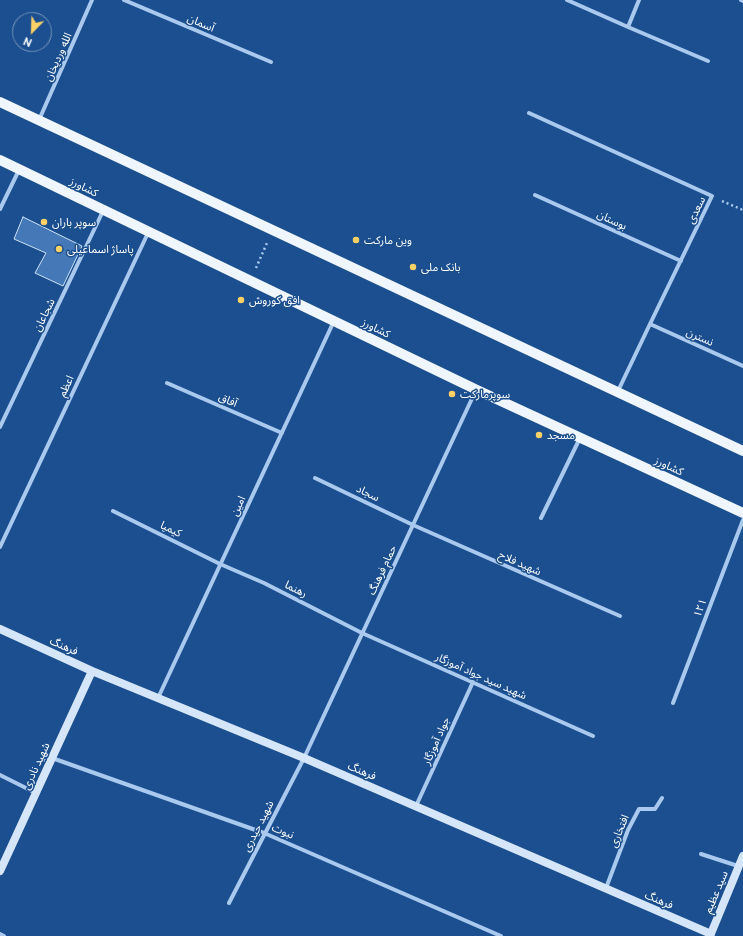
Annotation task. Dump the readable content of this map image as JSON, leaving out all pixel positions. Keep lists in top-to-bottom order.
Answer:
{
  "streets": {
    "main road": ["کشاورز"],
    "street": [
      "آسمان",
      "الله وردیخان",
      "سعدی",
      "بوستان",
      "شجاعان",
      "نسترن",
      "اعظم",
      "آفاق",
      "سجاد",
      "امین",
      "کیمیا",
      "شهید فلاح",
      "حمام فرهنگ",
      "رهنما",
      "۱۲۱",
      "فرهنگ",
      "شهید سید جواد آموزگار",
      "جواد آموزگار",
      "شهید نادری",
      "شهید حیدری",
      "نبوت",
      "افتخاری",
      "سید عظیم"
    ]
  },
  "crossings": [
    ["کشاورز", "شجاعان"],
    ["کشاورز", "اعظم"],
    ["کشاورز", "امین"],
    ["کشاورز", "حمام فرهنگ"],
    ["سعدی", "بوستان"],
    ["سعدی", "نسترن"],
    ["آفاق", "امین"],
    ["سجاد", "شهید فلاح"],
    ["سجاد", "حمام فرهنگ"],
    ["امین", "کیمیا"],
    ["امین", "رهنما"],
    ["امین", "فرهنگ"],
    ["کیمیا", "رهنما"],
    ["شهید فلاح", "حمام فرهنگ"],
    ["حمام فرهنگ", "رهنما"],
    ["حمام فرهنگ", "فرهنگ"],
    ["حمام فرهنگ", "شهید سید جواد آموزگار"],
    ["حمام فرهنگ", "شهید حیدری"],
    ["رهنما", "شهید سید جواد آموزگار"],
    ["فرهنگ", "جواد آموزگار"],
    ["فرهنگ", "شهید نادری"],
    ["فرهنگ", "شهید حیدری"],
    ["فرهنگ", "افتخاری"],
    ["فرهنگ", "سید عظیم"],
    ["شهید سید جواد آموزگار", "جواد آموزگار"],
    ["شهید نادری", "نبوت"],
    ["شهید حیدری", "نبوت"]
  ],
  "places": [
    "سوپر باران",
    "وین مارکت",
    "پاساژ اسماعیلی",
    "بانک ملی",
    "افق کوروش",
    "سوپرمارکت",
    "مسجد"
  ],
  "north": "bottom left"
}
